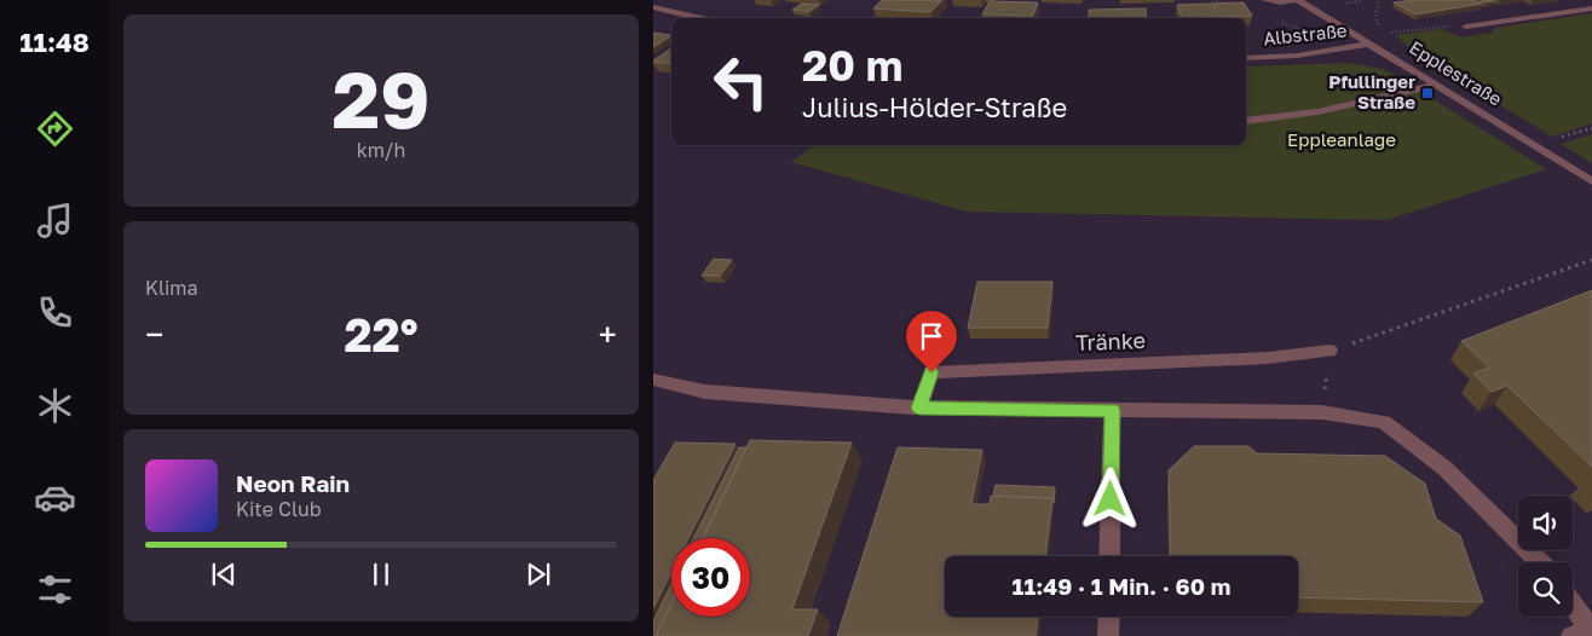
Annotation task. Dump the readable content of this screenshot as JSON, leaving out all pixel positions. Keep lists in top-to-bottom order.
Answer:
{
  "streets": {
    "street": ["Albstraße", "Epplestraße", "Tränke"]
  },
  "crossings": [
    ["Albstraße", "Epplestraße"]
  ],
  "parks": ["Eppleanlage"],
  "places": {
    "transit": ["Pfullinger Straße"]
  },
  "page": {
    "tabs": "11:48",
    "tile": [
      ["29", "km/h"],
      "Klima"
    ],
    "turn": ["20 m", "Julius-Hölder-Straße"],
    "heat": ["−", "22°", "+"],
    "song": ["Neon Rain", "Kite Club"],
    "limit": "30",
    "trip": "11:49 · 1 Min. · 60 m"
  }
}
